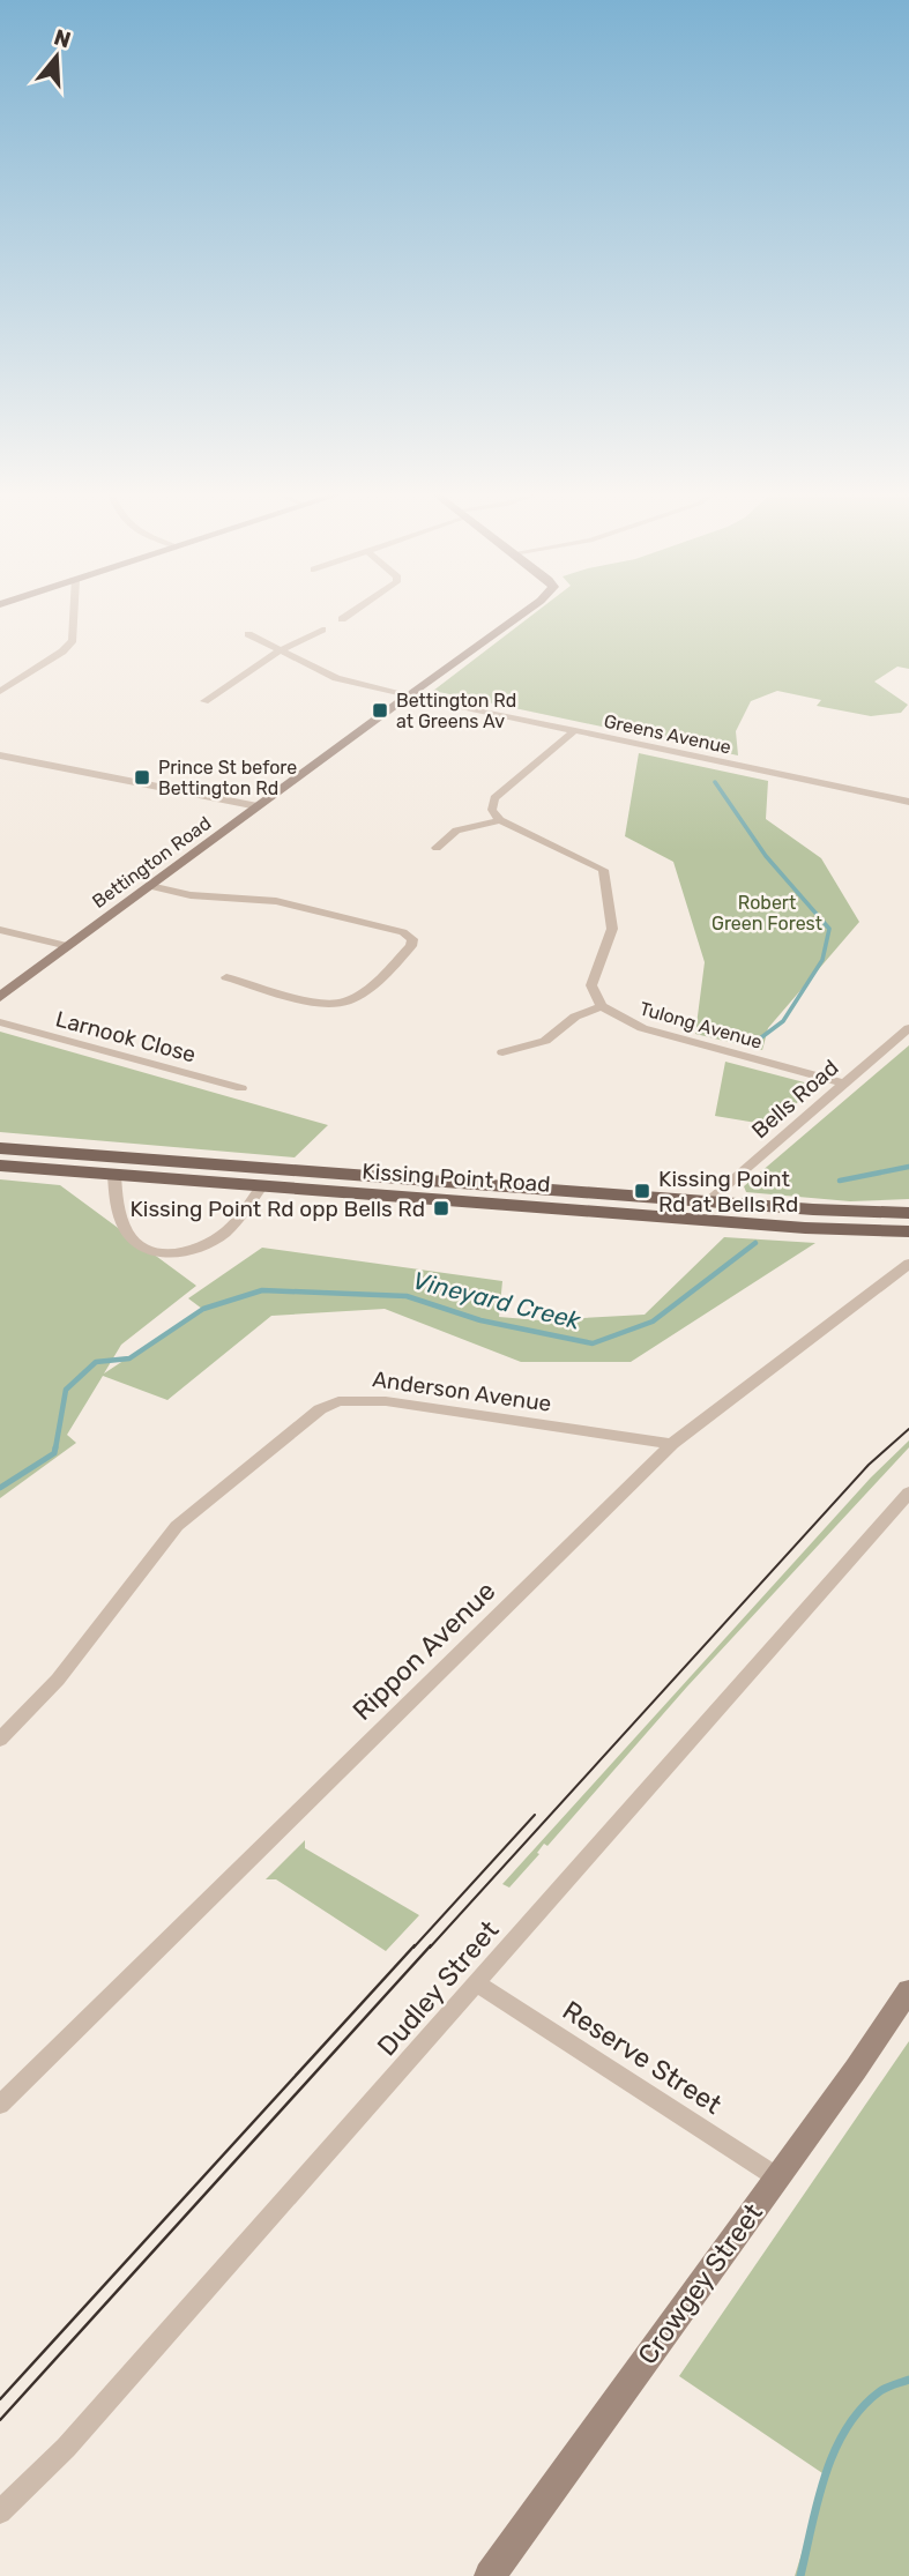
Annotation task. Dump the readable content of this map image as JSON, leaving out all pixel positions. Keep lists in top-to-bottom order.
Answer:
{
  "streets": {
    "main road": ["Bettington Road", "Kissing Point Road", "Crowgey Street"],
    "street": [
      "Greens Avenue",
      "Tulong Avenue",
      "Larnook Close",
      "Bells Road",
      "Anderson Avenue",
      "Rippon Avenue",
      "Dudley Street",
      "Reserve Street"
    ]
  },
  "crossings": [
    ["Greens Avenue", "Bettington Road"],
    ["Tulong Avenue", "Bells Road"],
    ["Bells Road", "Kissing Point Road"],
    ["Anderson Avenue", "Rippon Avenue"],
    ["Dudley Street", "Reserve Street"],
    ["Reserve Street", "Crowgey Street"]
  ],
  "water": ["Vineyard Creek"],
  "parks": ["Robert Green Forest"],
  "places": {
    "transit": [
      "Bettington Rd at Greens Av",
      "Prince St before Bettington Rd",
      "Kissing Point Rd at Bells Rd",
      "Kissing Point Rd opp Bells Rd"
    ]
  },
  "north": "top"
}
